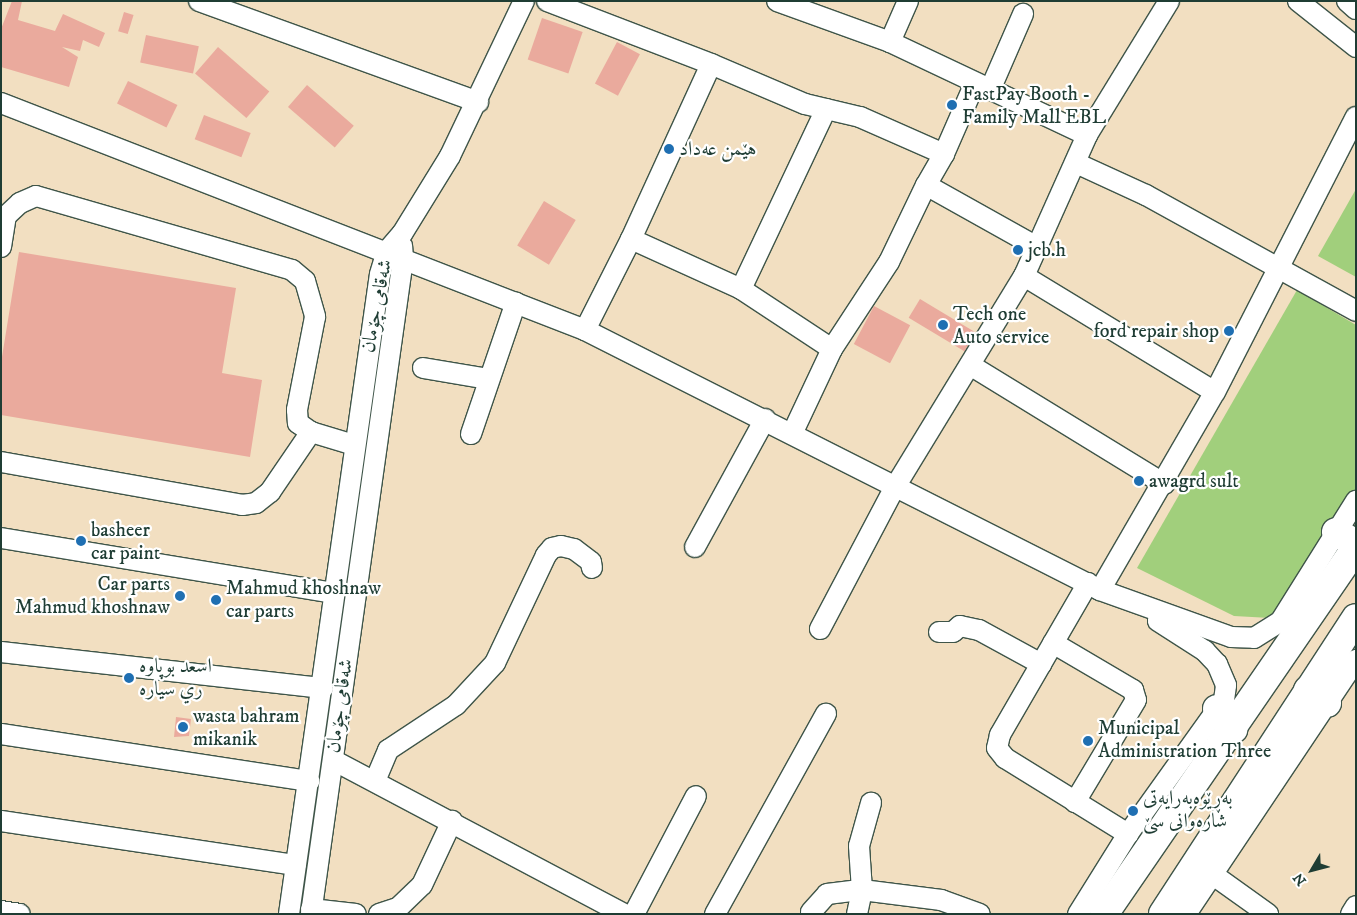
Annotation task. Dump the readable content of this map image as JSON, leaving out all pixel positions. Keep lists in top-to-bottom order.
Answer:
{
  "streets": {
    "street": ["شەقامی چۆمان"]
  },
  "places": [
    "FastPay Booth - Family Mall EBL",
    "هێمن عەداد",
    "jcb.h",
    "Tech one Auto service",
    "ford repair shop",
    "awagrd sult",
    "basheer car paint",
    "Car parts Mahmud khoshnaw",
    "Mahmud khoshnaw car parts",
    "اسعد بوپاوه ري سياره",
    "wasta bahram mikanik",
    "Municipal Administration Three",
    "بەڕێوەبەرایەتی شارەوانی سێ"
  ],
  "north": "bottom left"
}
